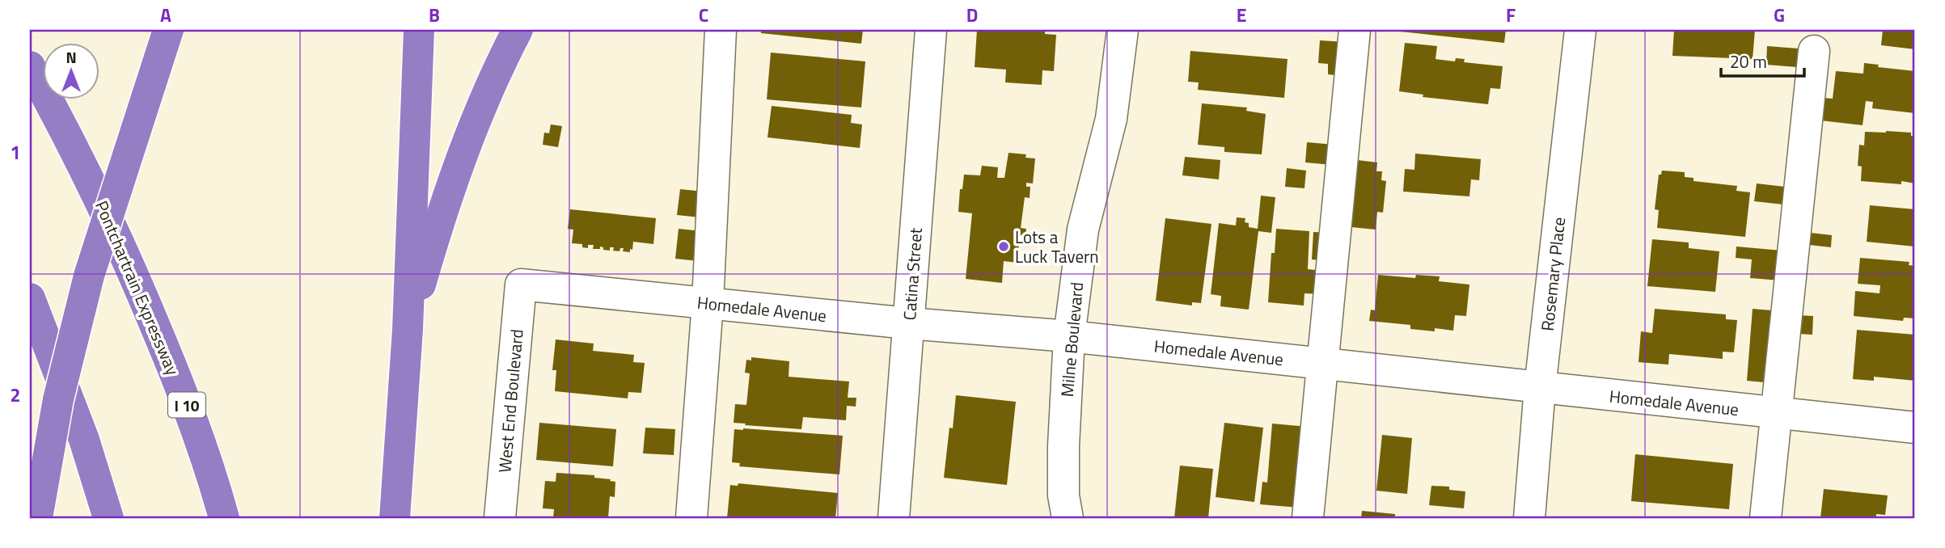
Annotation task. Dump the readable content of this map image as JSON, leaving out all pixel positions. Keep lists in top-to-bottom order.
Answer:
{
  "streets": {
    "highway": ["Pontchartrain Expressway", "I 10"],
    "street": [
      "Catina Street",
      "Rosemary Place",
      "Homedale Avenue",
      "Milne Boulevard",
      "West End Boulevard"
    ]
  },
  "crossings": [
    ["Catina Street", "Homedale Avenue"],
    ["Rosemary Place", "Homedale Avenue"],
    ["Homedale Avenue", "Milne Boulevard"],
    ["Homedale Avenue", "West End Boulevard"]
  ],
  "places": ["Lots a Luck Tavern"],
  "scale_bar": "20 m",
  "north": "top",
  "grid": {
    "columns": [
      "A",
      "B",
      "C",
      "D",
      "E",
      "F",
      "G"
    ],
    "rows": ["1", "2"]
  }
}
